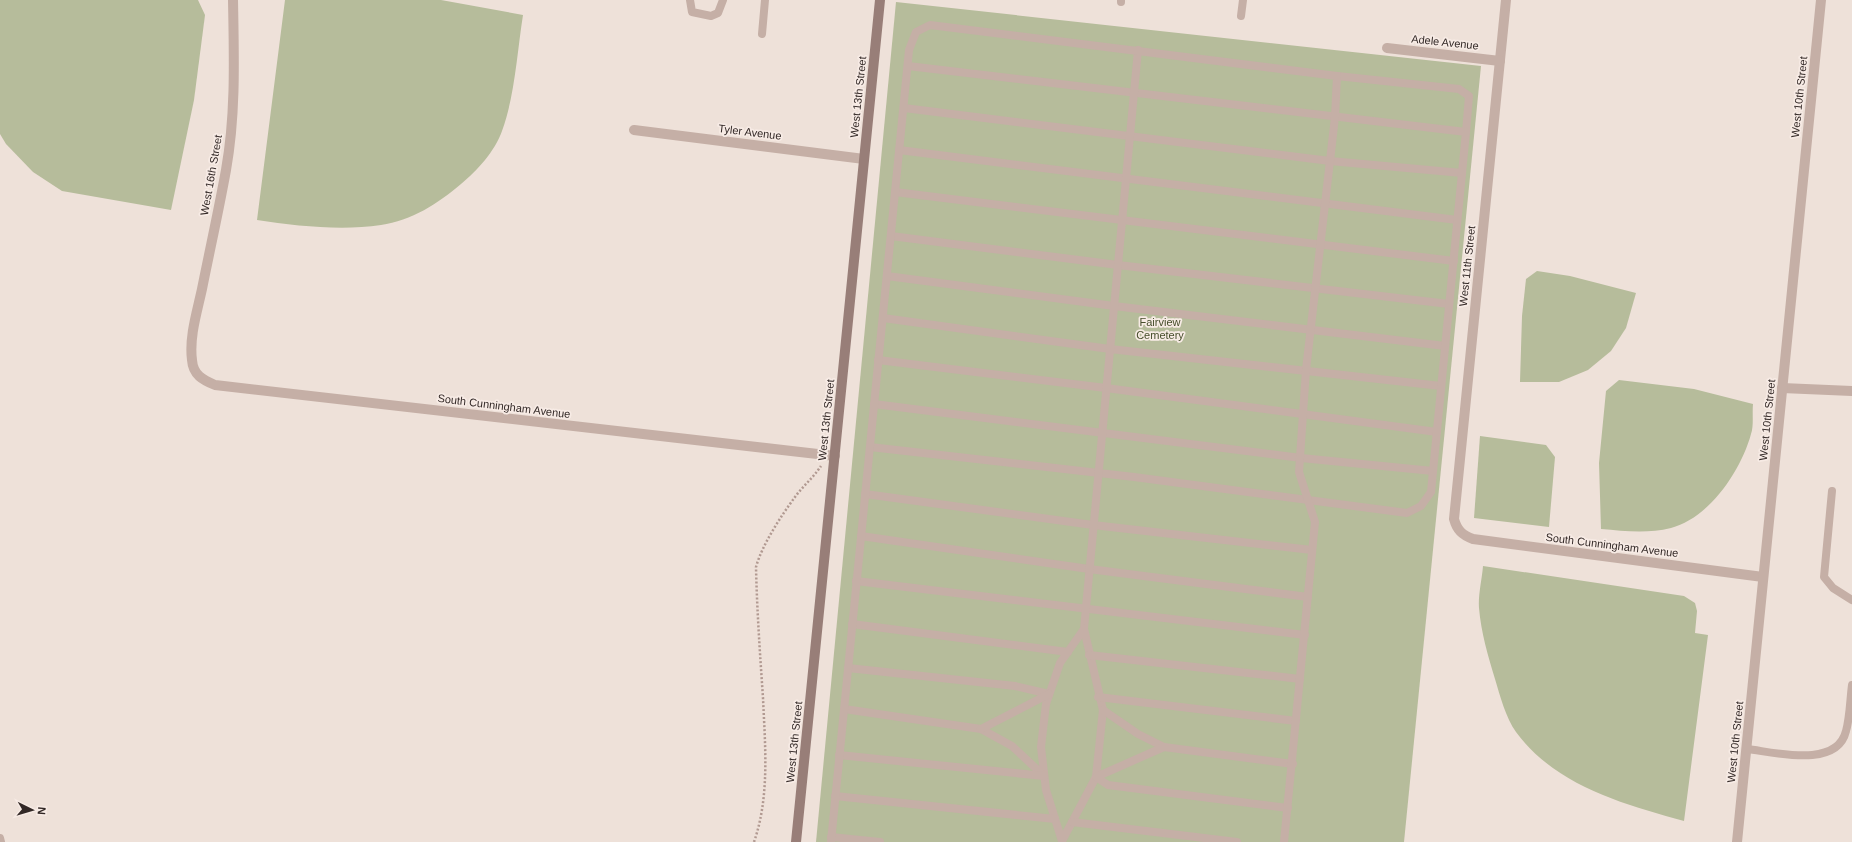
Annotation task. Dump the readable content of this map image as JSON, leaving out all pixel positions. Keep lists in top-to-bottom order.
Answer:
{
  "streets": {
    "street": [
      "Adele Avenue",
      "West 13th Street",
      "West 10th Street",
      "Tyler Avenue",
      "West 16th Street",
      "West 11th Street",
      "South Cunningham Avenue"
    ]
  },
  "crossings": [
    ["Adele Avenue", "West 11th Street"],
    ["West 13th Street", "Tyler Avenue"],
    ["West 13th Street", "South Cunningham Avenue"],
    ["West 10th Street", "South Cunningham Avenue"],
    ["West 16th Street", "South Cunningham Avenue"],
    ["West 11th Street", "South Cunningham Avenue"]
  ],
  "parks": ["Fairview Cemetery"],
  "north": "right"
}
